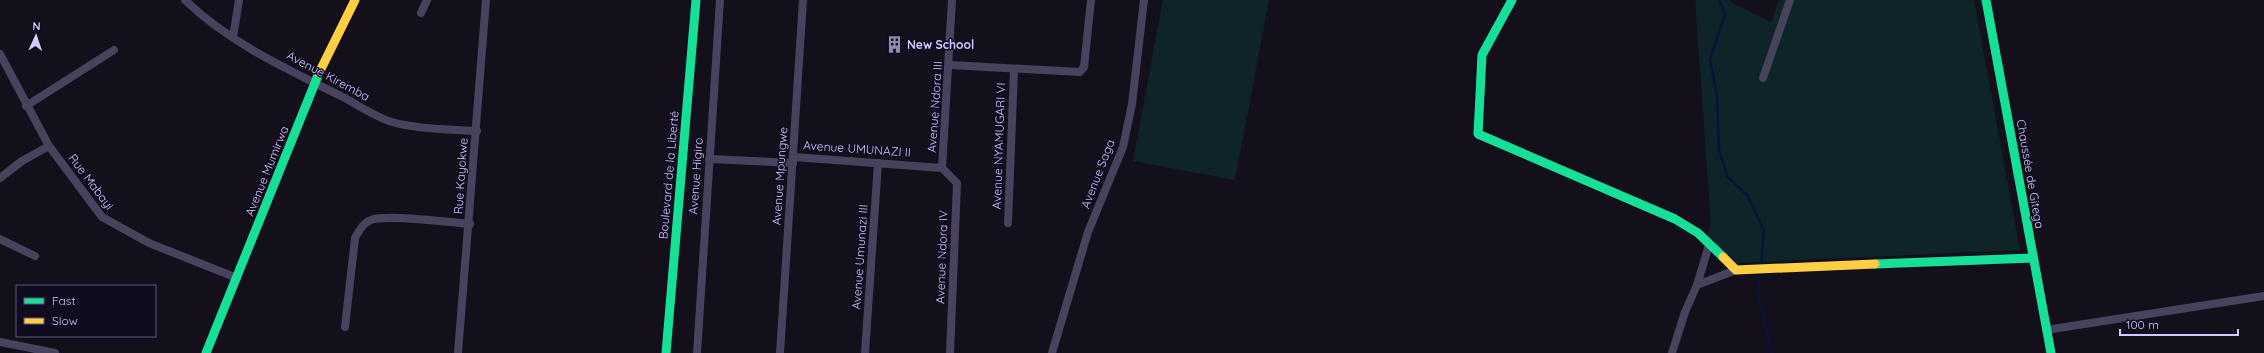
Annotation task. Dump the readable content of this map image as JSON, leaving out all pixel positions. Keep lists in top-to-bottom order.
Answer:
{
  "streets": {
    "main road": ["Avenue Mumirwa", "Chaussée de Gitega", "Boulevard de la Liberté"],
    "street": [
      "Avenue Kiremba",
      "Avenue Ndora III",
      "Avenue NYAMUGARI VI",
      "Avenue UMUNAZI II",
      "Avenue Saga",
      "Rue Kayokwe",
      "Avenue Higiro",
      "Avenue Mpungwe",
      "Rue Mabayi",
      "Avenue Umunazi III",
      "Avenue Ndora IV"
    ]
  },
  "crossings": [
    ["Avenue Kiremba", "Avenue Mumirwa"],
    ["Avenue Kiremba", "Rue Kayokwe"],
    ["Avenue Ndora III", "Avenue UMUNAZI II"],
    ["Avenue Ndora III", "Avenue Ndora IV"],
    ["Avenue UMUNAZI II", "Avenue Higiro"],
    ["Avenue UMUNAZI II", "Avenue Mpungwe"],
    ["Avenue UMUNAZI II", "Avenue Umunazi III"],
    ["Avenue UMUNAZI II", "Avenue Ndora IV"],
    ["Avenue Mumirwa", "Rue Mabayi"]
  ],
  "places": {
    "building": ["New School"]
  },
  "legend": ["Fast", "Slow"],
  "scale_bar": "100 m",
  "north": "top"
}
